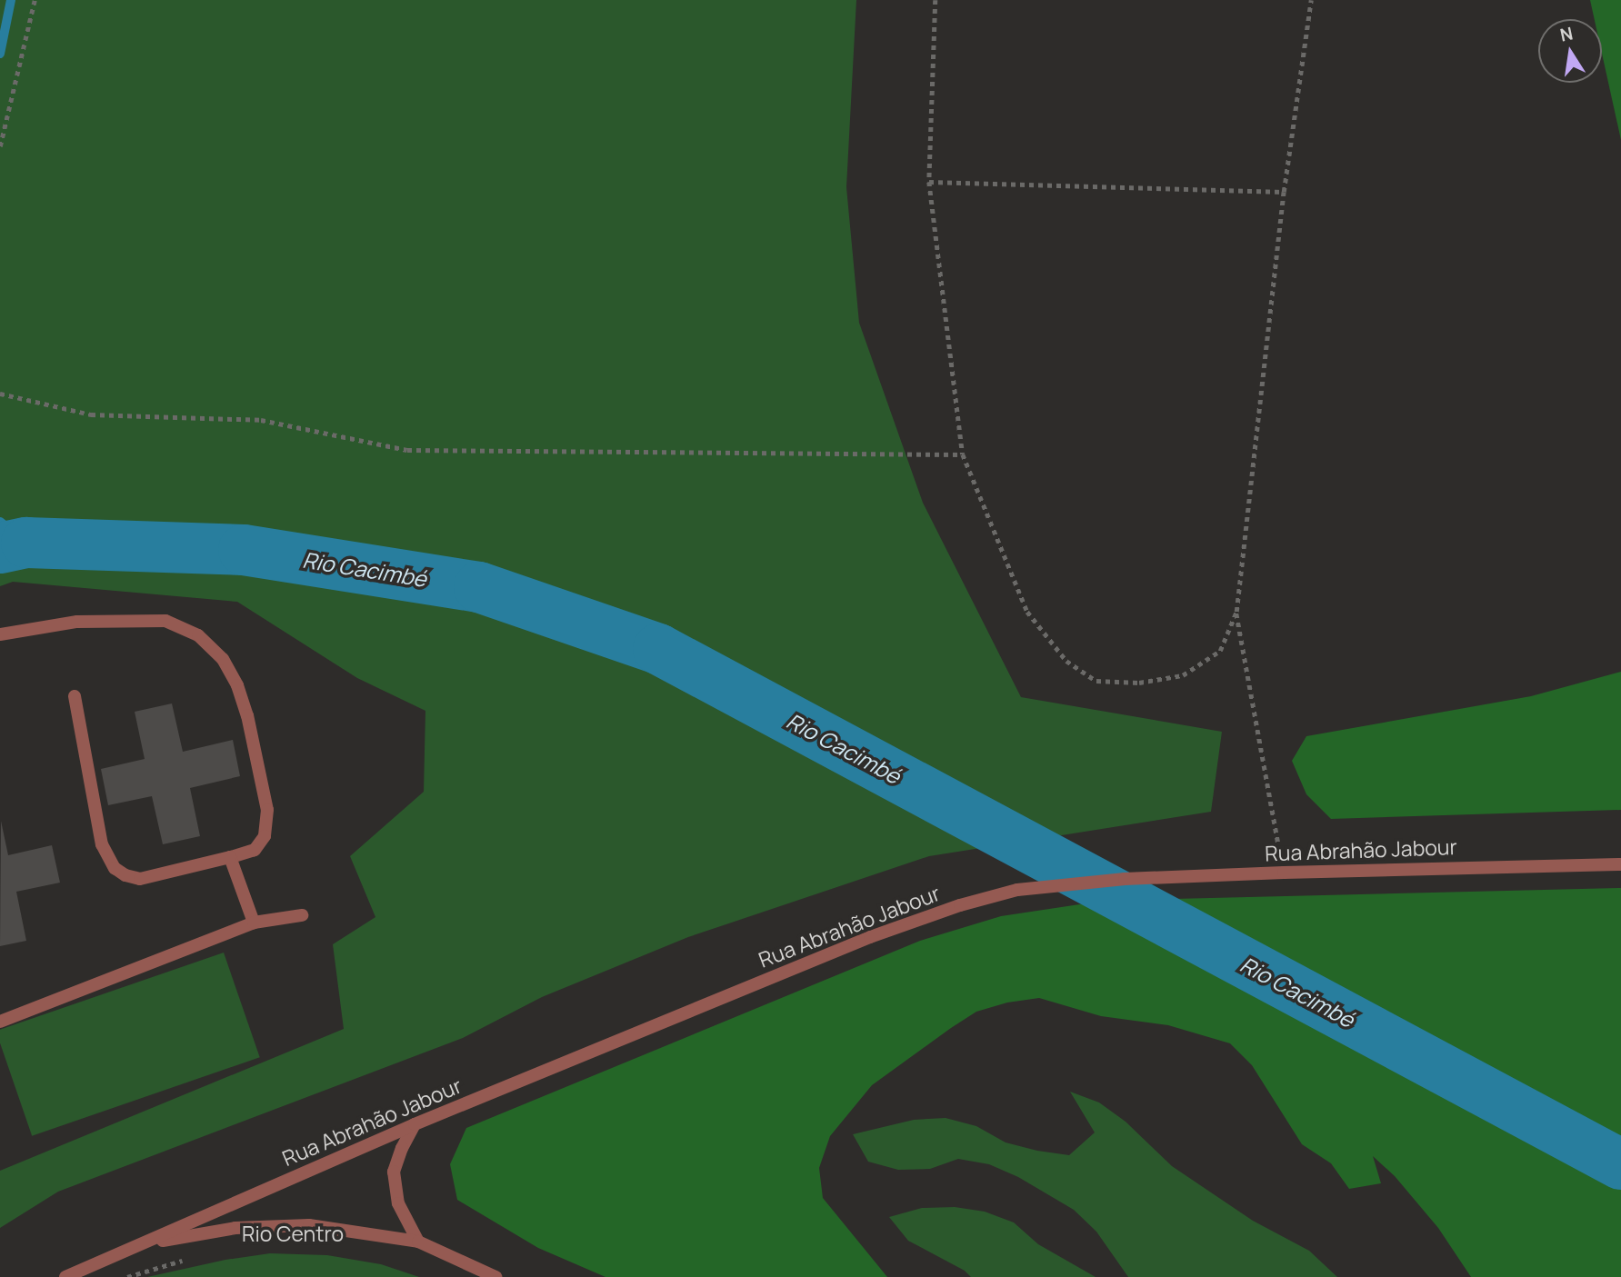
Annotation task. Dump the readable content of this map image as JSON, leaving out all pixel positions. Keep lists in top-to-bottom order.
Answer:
{
  "streets": {
    "street": ["Rua Abrahão Jabour"]
  },
  "water": ["Rio Cacimbé"],
  "north": "top"
}
